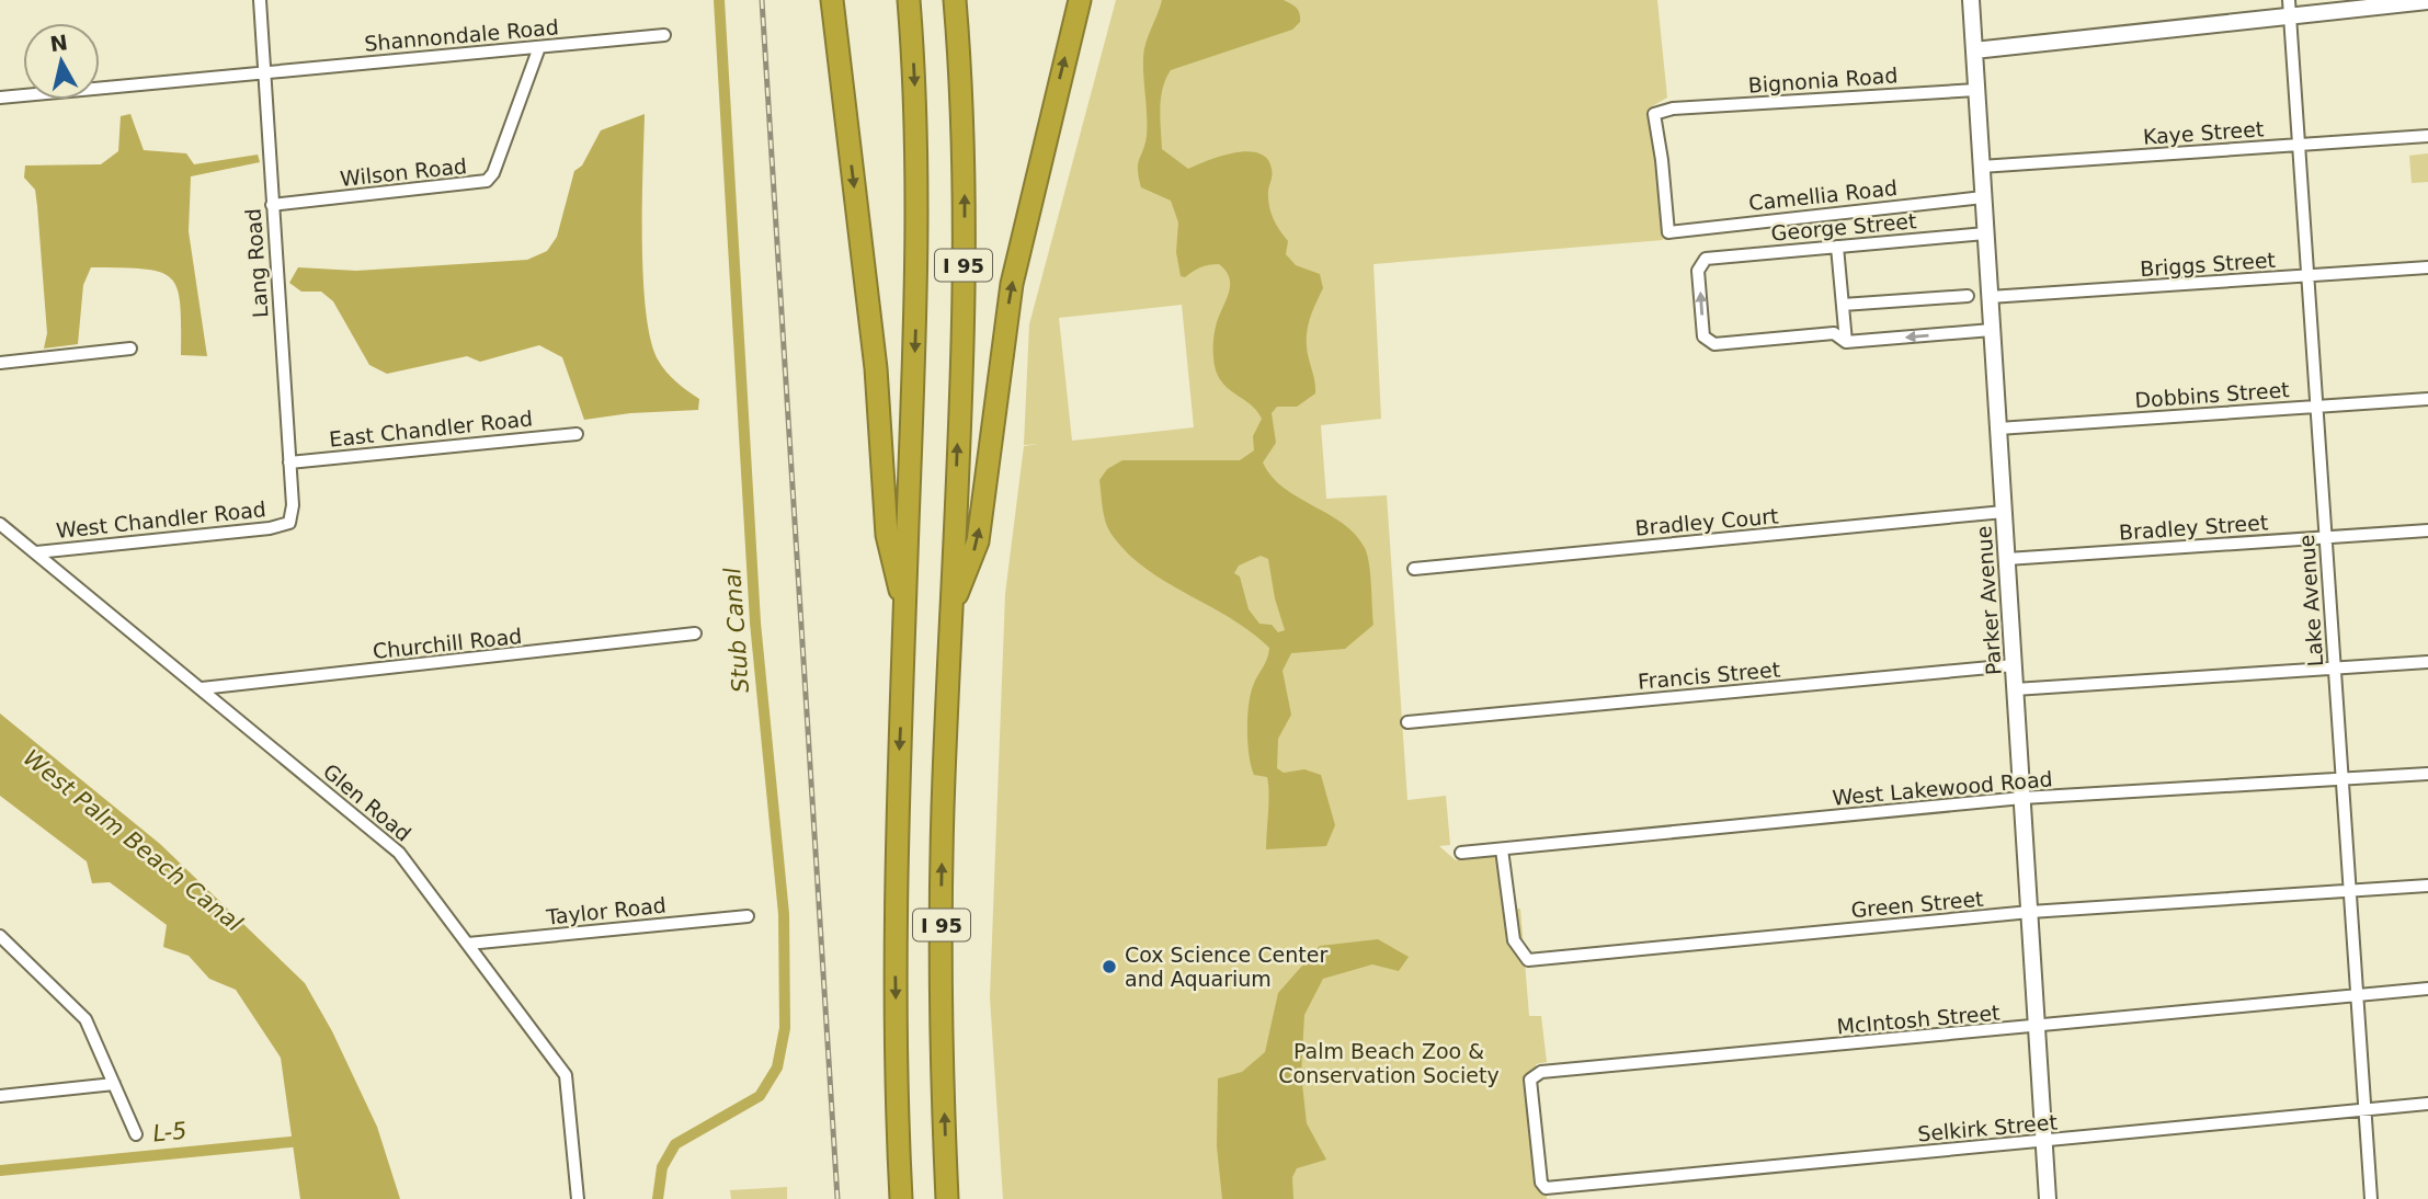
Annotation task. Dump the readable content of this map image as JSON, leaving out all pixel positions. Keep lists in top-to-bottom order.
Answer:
{
  "streets": {
    "highway": ["I 95"],
    "street": [
      "Shannondale Road",
      "Bignonia Road",
      "Kaye Street",
      "Wilson Road",
      "Camellia Road",
      "George Street",
      "Lang Road",
      "Briggs Street",
      "Dobbins Street",
      "East Chandler Road",
      "West Chandler Road",
      "Bradley Court",
      "Bradley Street",
      "Parker Avenue",
      "Lake Avenue",
      "Churchill Road",
      "Francis Street",
      "West Lakewood Road",
      "Glen Road",
      "Green Street",
      "Taylor Road",
      "McIntosh Street",
      "Selkirk Street"
    ]
  },
  "crossings": [
    ["Shannondale Road", "Wilson Road"],
    ["Shannondale Road", "Lang Road"],
    ["Bignonia Road", "Camellia Road"],
    ["Bignonia Road", "Parker Avenue"],
    ["Kaye Street", "Parker Avenue"],
    ["Kaye Street", "Lake Avenue"],
    ["Wilson Road", "Lang Road"],
    ["Camellia Road", "Parker Avenue"],
    ["George Street", "Parker Avenue"],
    ["Lang Road", "East Chandler Road"],
    ["Lang Road", "West Chandler Road"],
    ["Briggs Street", "Parker Avenue"],
    ["Briggs Street", "Lake Avenue"],
    ["Dobbins Street", "Parker Avenue"],
    ["Dobbins Street", "Lake Avenue"],
    ["West Chandler Road", "Glen Road"],
    ["Bradley Court", "Parker Avenue"],
    ["Bradley Street", "Parker Avenue"],
    ["Bradley Street", "Lake Avenue"],
    ["Parker Avenue", "Francis Street"],
    ["Parker Avenue", "West Lakewood Road"],
    ["Parker Avenue", "Green Street"],
    ["Parker Avenue", "McIntosh Street"],
    ["Parker Avenue", "Selkirk Street"],
    ["Lake Avenue", "West Lakewood Road"],
    ["Lake Avenue", "Green Street"],
    ["Lake Avenue", "McIntosh Street"],
    ["Lake Avenue", "Selkirk Street"],
    ["Churchill Road", "Glen Road"],
    ["West Lakewood Road", "Green Street"],
    ["Glen Road", "Taylor Road"],
    ["McIntosh Street", "Selkirk Street"]
  ],
  "water": ["Stub Canal", "West Palm Beach Canal", "L-5"],
  "parks": ["Palm Beach Zoo & Conservation Society"],
  "places": ["Cox Science Center and Aquarium"],
  "north": "top"
}
